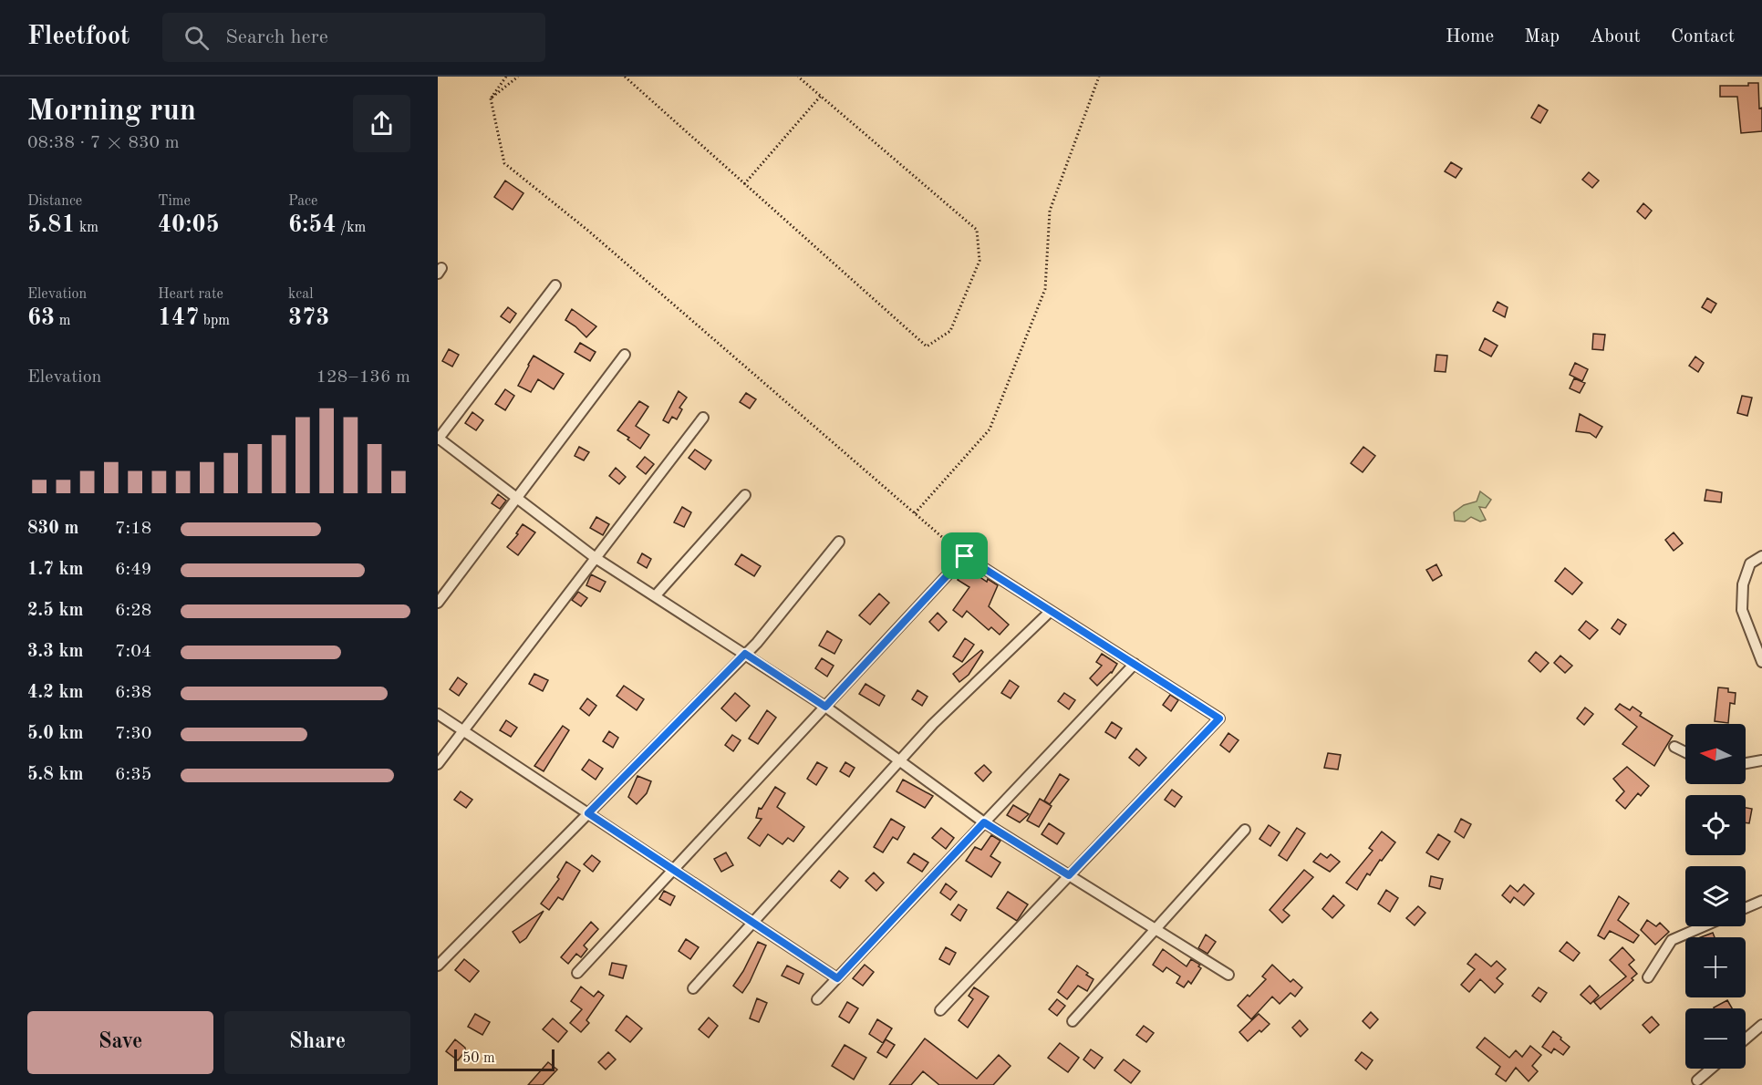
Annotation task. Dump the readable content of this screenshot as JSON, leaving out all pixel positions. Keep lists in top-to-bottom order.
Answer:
{
  "scale_bar": "50 m",
  "north": "left",
  "page": {
    "header": "Fleetfoot",
    "search": "Search here",
    "nav": [
      "Home",
      "Map",
      "About",
      "Contact"
    ],
    "heading": ["Morning run", "08:38 · 7 × 830 m"],
    "stats": [
      ["Distance", "5.81 km"],
      ["Time", "40:05"],
      ["Pace", "6:54 /km"],
      ["Elevation", "63 m"],
      ["Heart rate", "147 bpm"],
      ["kcal", "373"]
    ],
    "chart": ["Elevation", "128–136 m"],
    "list": [
      {
        "name": "830 m",
        "note": "7:18"
      },
      {
        "name": "1.7 km",
        "note": "6:49"
      },
      {
        "name": "2.5 km",
        "note": "6:28"
      },
      {
        "name": "3.3 km",
        "note": "7:04"
      },
      {
        "name": "4.2 km",
        "note": "6:38"
      },
      {
        "name": "5.0 km",
        "note": "7:30"
      },
      {
        "name": "5.8 km",
        "note": "6:35"
      }
    ],
    "map_buttons": ["+", "−"],
    "buttons": ["Save", "Share"],
    "scale": "50 m"
  }
}
